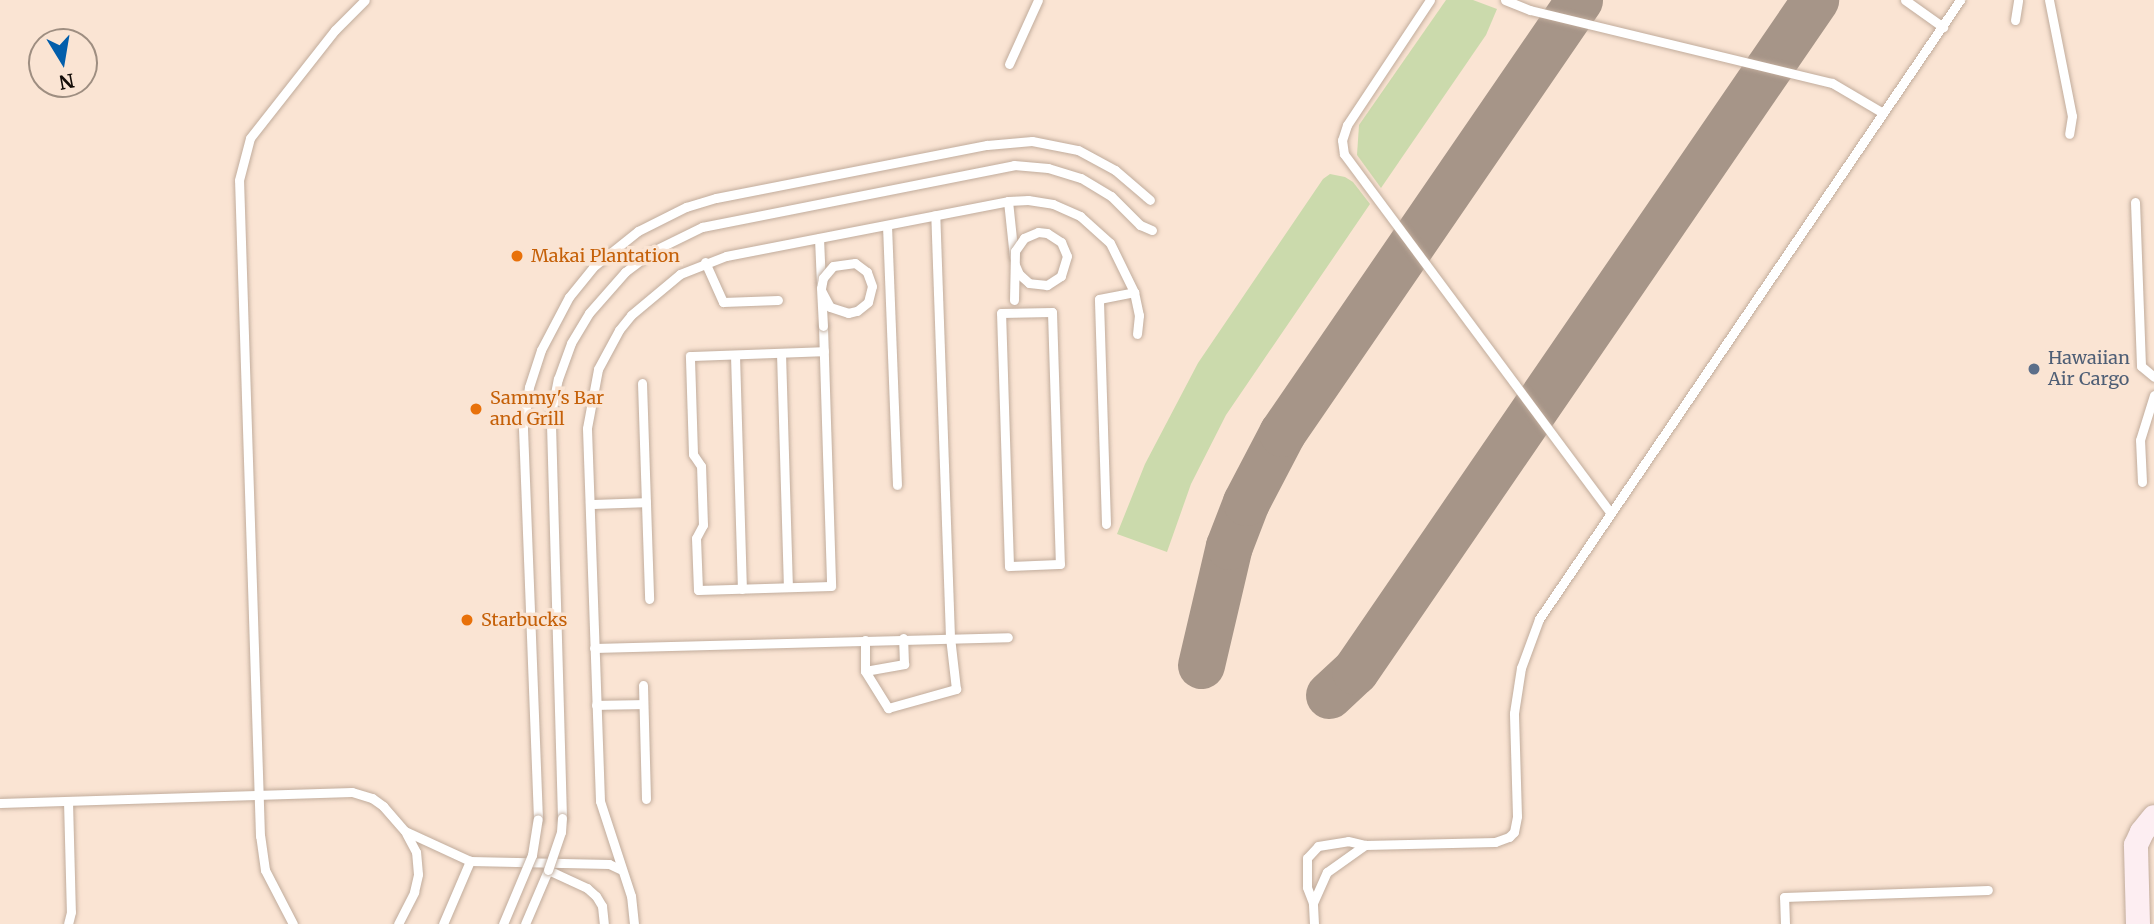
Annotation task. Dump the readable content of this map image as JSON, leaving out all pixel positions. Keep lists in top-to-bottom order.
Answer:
{
  "places": [
    "Makai Plantation",
    "Hawaiian Air Cargo",
    "Sammy's Bar and Grill",
    "Starbucks"
  ],
  "north": "bottom"
}
